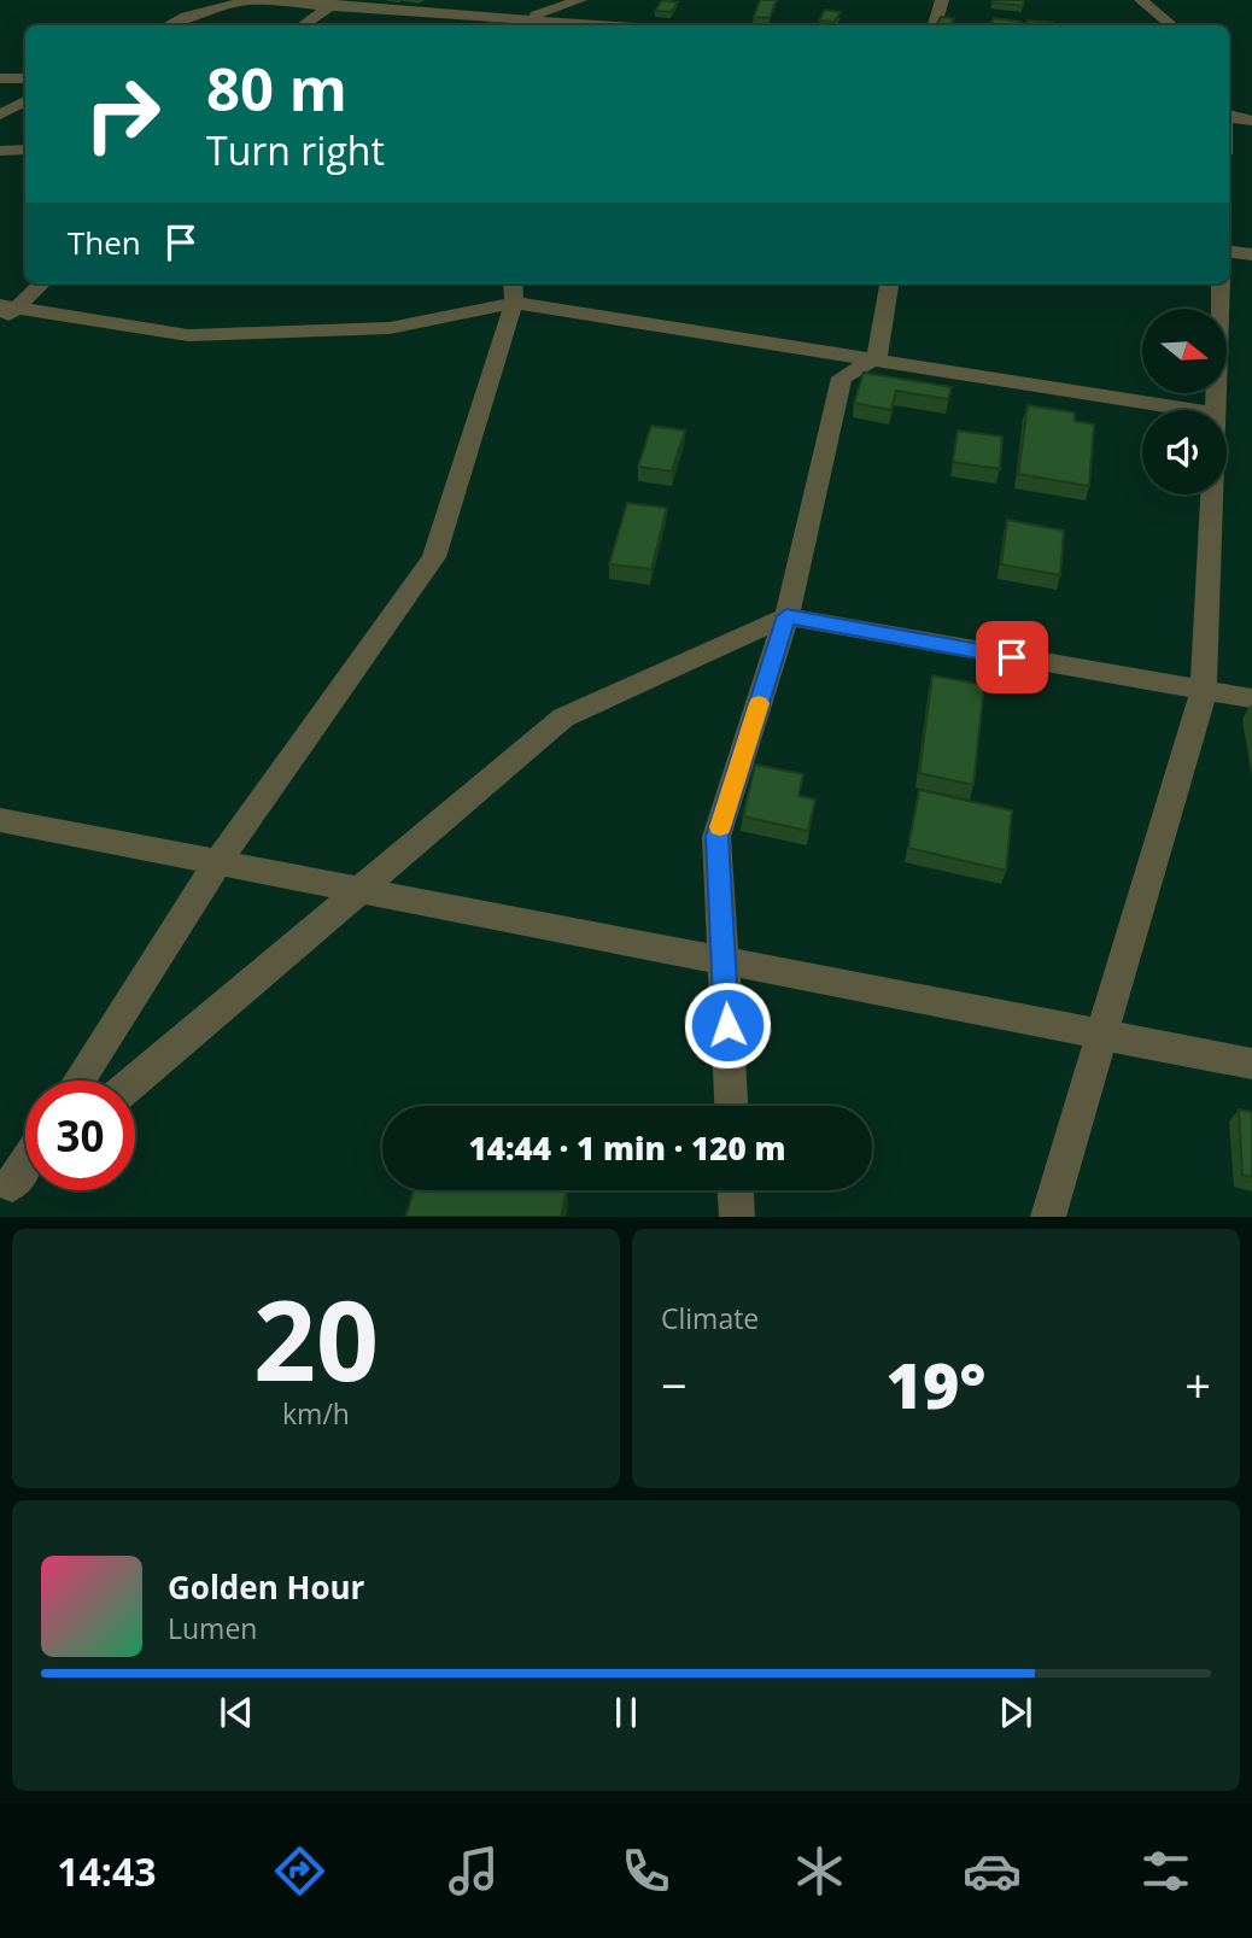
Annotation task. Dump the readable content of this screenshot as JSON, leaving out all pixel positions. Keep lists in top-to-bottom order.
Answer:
{
  "north": "right",
  "page": {
    "turn": ["80 m", "Turn right"],
    "then": "Then",
    "limit": "30",
    "trip": "14:44 · 1 min · 120 m",
    "tile": [
      ["20", "km/h"],
      "Climate"
    ],
    "heat": ["−", "19°", "+"],
    "song": ["Golden Hour", "Lumen"],
    "tabs": "14:43"
  }
}
